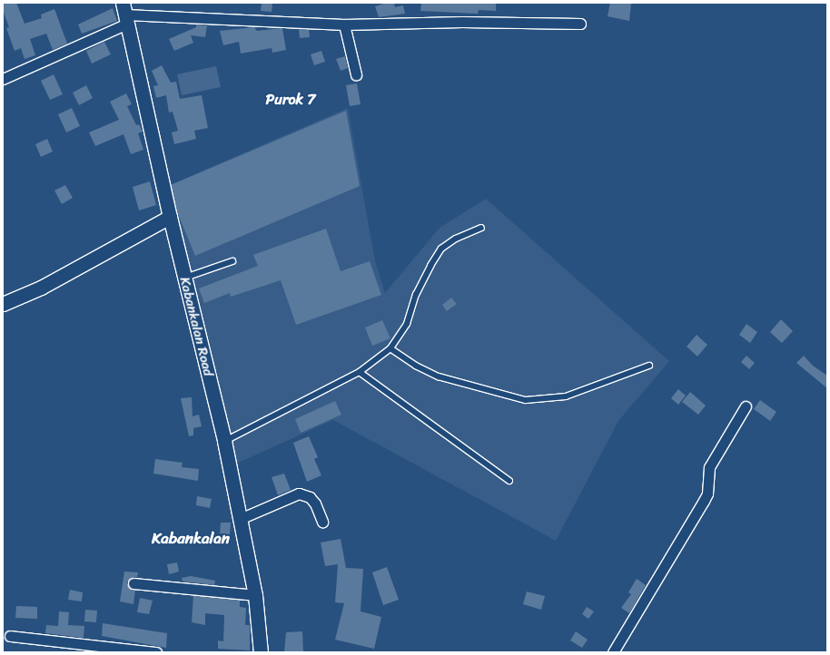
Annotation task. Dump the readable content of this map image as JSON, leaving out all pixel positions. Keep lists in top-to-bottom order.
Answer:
{
  "streets": {
    "street": ["Kabankalan Road"]
  },
  "districts": ["Purok 7", "Kabankalan"]
}
